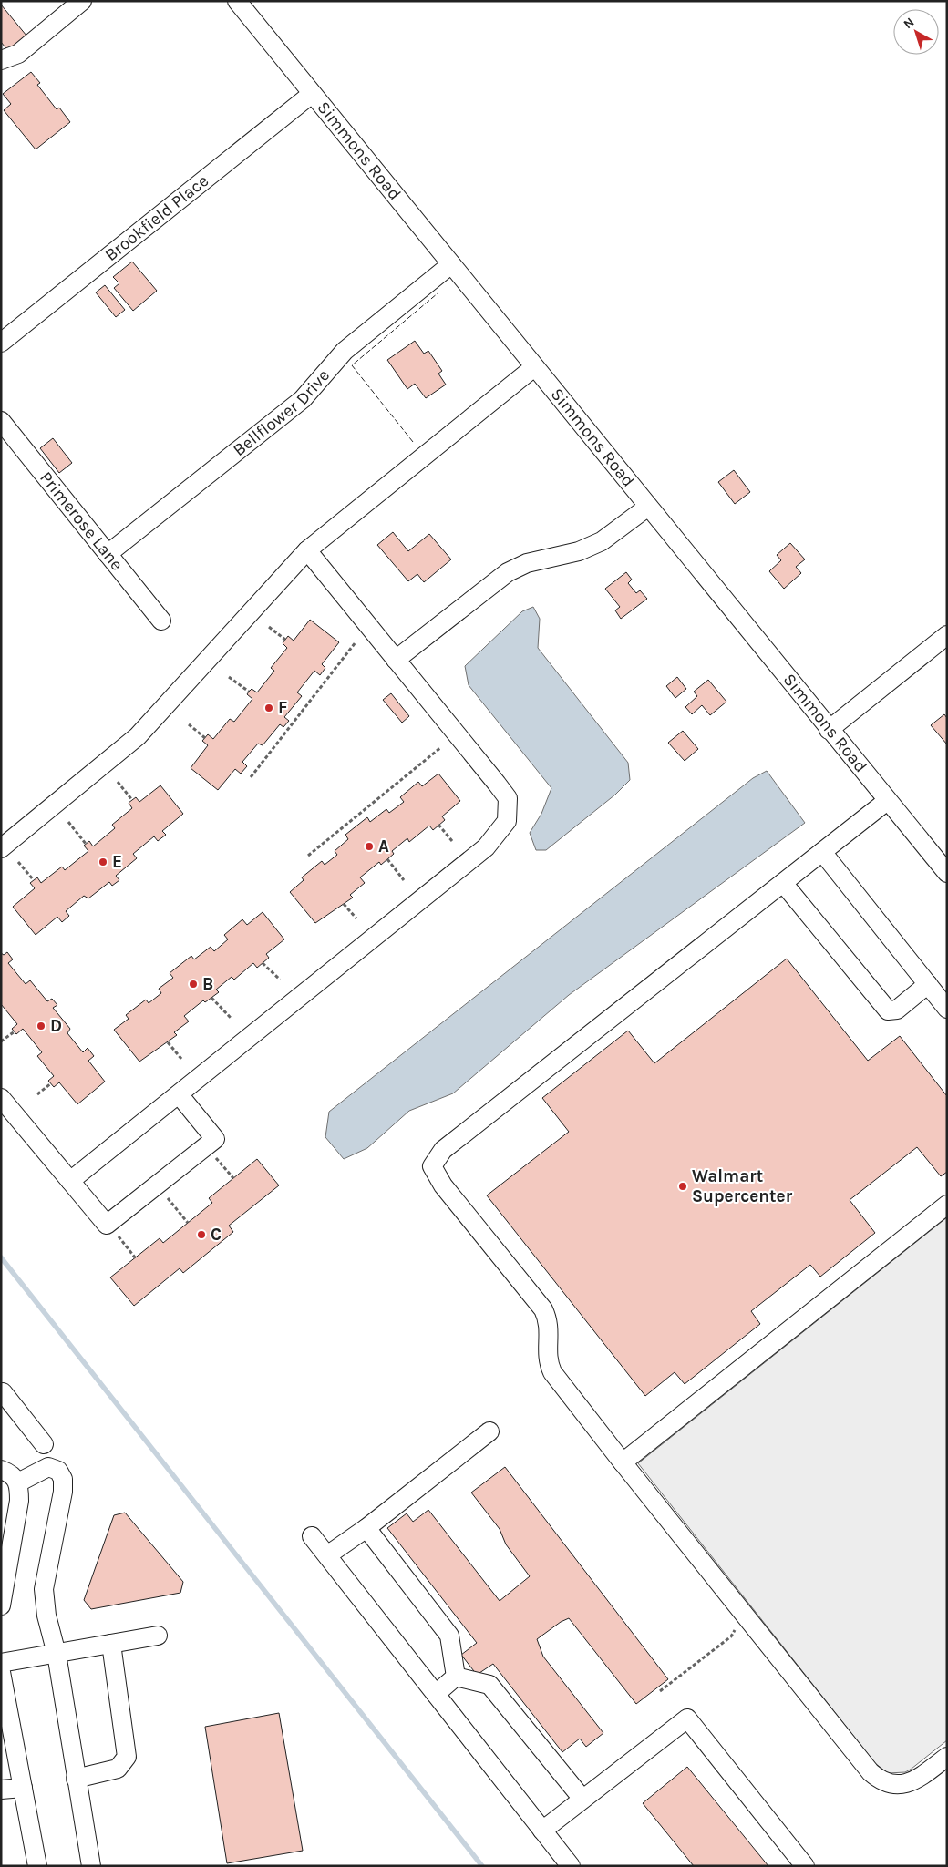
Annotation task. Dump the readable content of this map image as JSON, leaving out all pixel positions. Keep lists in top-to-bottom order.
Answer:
{
  "streets": {
    "street": [
      "Simmons Road",
      "Brookfield Place",
      "Bellflower Drive",
      "Primerose Lane"
    ]
  },
  "crossings": [
    ["Simmons Road", "Brookfield Place"],
    ["Simmons Road", "Bellflower Drive"],
    ["Bellflower Drive", "Primerose Lane"]
  ],
  "places": [
    "F",
    "A",
    "E",
    "B",
    "D",
    "Walmart Supercenter",
    "C"
  ],
  "north": "top left"
}
